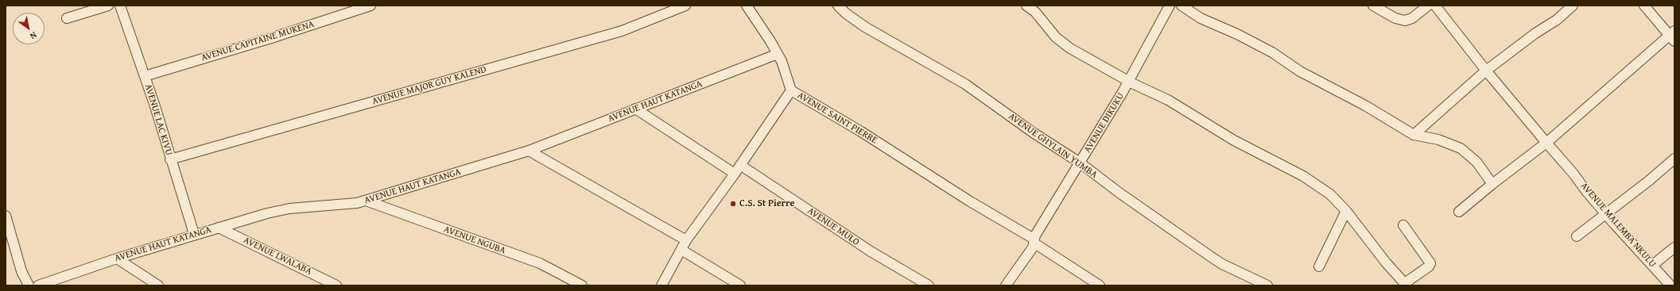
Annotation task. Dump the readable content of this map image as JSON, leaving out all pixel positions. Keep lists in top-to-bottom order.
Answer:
{
  "streets": {
    "street": [
      "AVENUE CAPITAINE MUKENA",
      "AVENUE MAJOR GUY KALEND",
      "AVENUE HAUT KATANGA",
      "AVENUE SAINT PIERRE",
      "AVENUE LAC KIVU",
      "AVENUE DIKUKU",
      "AVENUE GHYLAIN YUMBA",
      "AVENUE MALEMBA NKULU",
      "AVENUE MULO",
      "AVENUE NGUBA",
      "AVENUE LWALABA"
    ]
  },
  "crossings": [
    ["AVENUE CAPITAINE MUKENA", "AVENUE LAC KIVU"],
    ["AVENUE MAJOR GUY KALEND", "AVENUE LAC KIVU"],
    ["AVENUE HAUT KATANGA", "AVENUE LAC KIVU"],
    ["AVENUE HAUT KATANGA", "AVENUE NGUBA"],
    ["AVENUE HAUT KATANGA", "AVENUE LWALABA"],
    ["AVENUE SAINT PIERRE", "AVENUE DIKUKU"],
    ["AVENUE SAINT PIERRE", "AVENUE MULO"],
    ["AVENUE DIKUKU", "AVENUE GHYLAIN YUMBA"]
  ],
  "places": ["C.S. St Pierre"],
  "north": "bottom right"
}
